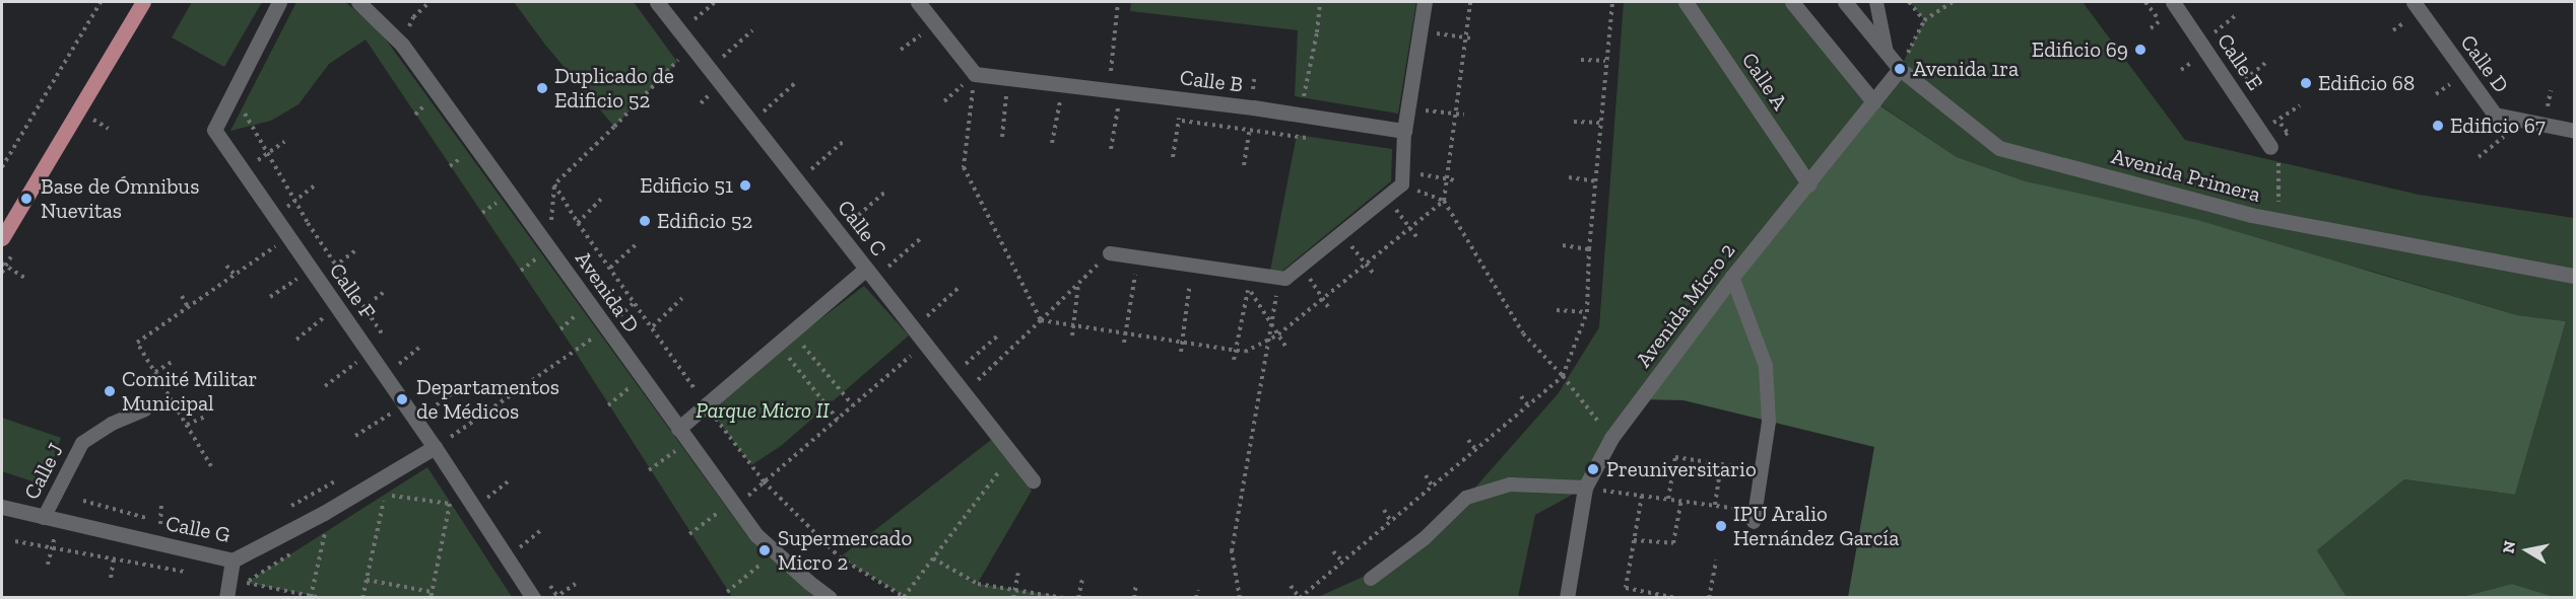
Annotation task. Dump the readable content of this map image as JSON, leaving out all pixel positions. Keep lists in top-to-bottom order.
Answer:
{
  "streets": {
    "street": [
      "Calle E",
      "Calle D",
      "Calle B",
      "Calle A",
      "Avenida Primera",
      "Calle C",
      "Calle F",
      "Avenida D",
      "Avenida Micro 2",
      "Calle G"
    ],
    "lane": ["Calle J"]
  },
  "crossings": [
    ["Calle A", "Avenida Micro 2"],
    ["Avenida Primera", "Avenida Micro 2"],
    ["Calle F", "Calle G"],
    ["Calle J", "Calle G"]
  ],
  "parks": ["Parque Micro II"],
  "places": [
    "Edificio 69",
    "Avenida 1ra",
    "Edificio 68",
    "Duplicado de Edificio 52",
    "Edificio 67",
    "Edificio 51",
    "Base de Ómnibus Nuevitas",
    "Edificio 52",
    "Comité Militar Municipal",
    "Departamentos de Médicos",
    "Preuniversitario",
    "IPU Aralio Hernández García",
    "Supermercado Micro 2"
  ],
  "north": "left"
}
